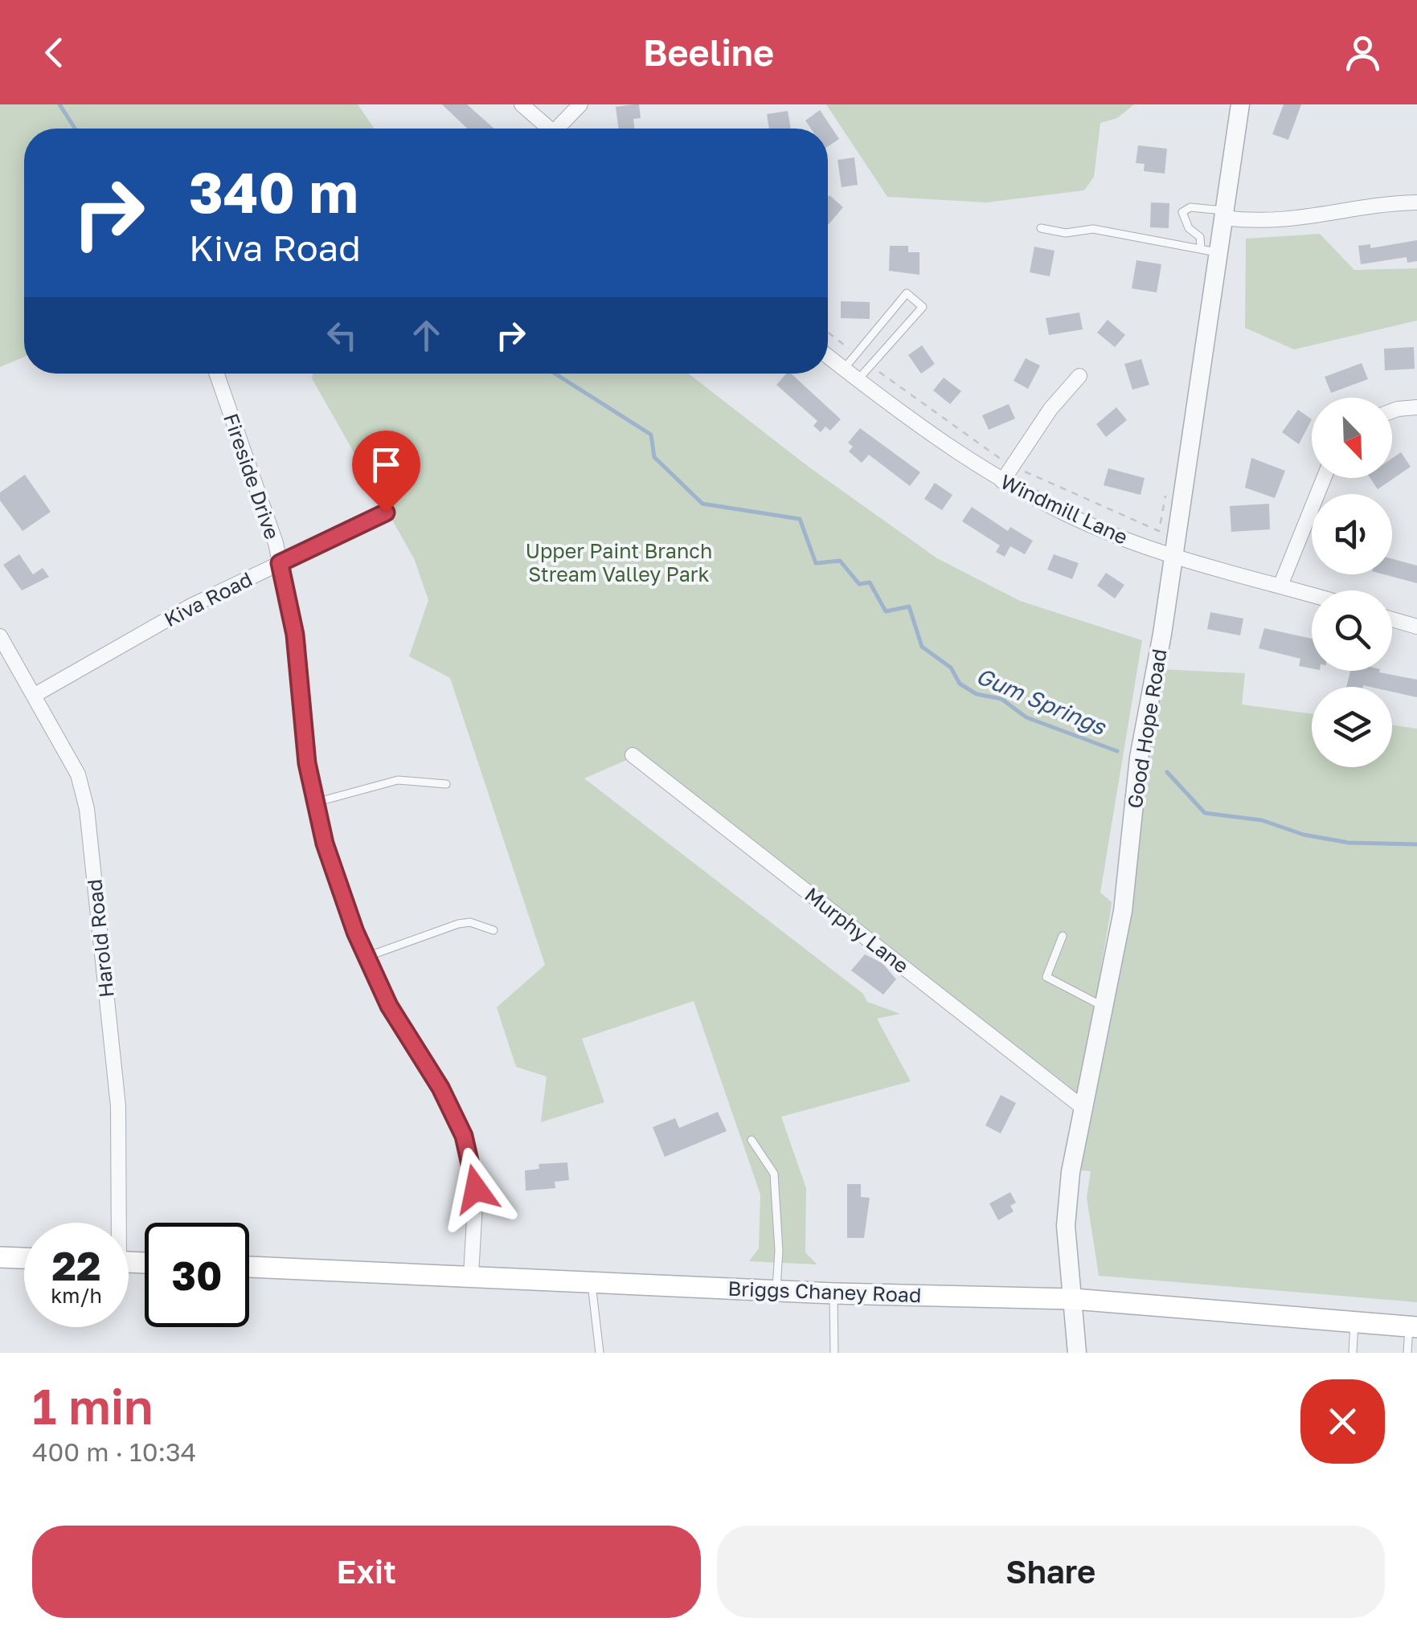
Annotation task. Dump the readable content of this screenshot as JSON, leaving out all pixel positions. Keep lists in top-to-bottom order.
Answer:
{
  "streets": {
    "main road": ["Briggs Chaney Road"],
    "street": [
      "Fireside Drive",
      "Windmill Lane",
      "Kiva Road",
      "Good Hope Road",
      "Murphy Lane",
      "Harold Road"
    ]
  },
  "crossings": [
    ["Fireside Drive", "Kiva Road"],
    ["Fireside Drive", "Briggs Chaney Road"],
    ["Windmill Lane", "Good Hope Road"],
    ["Kiva Road", "Harold Road"],
    ["Good Hope Road", "Murphy Lane"],
    ["Good Hope Road", "Briggs Chaney Road"]
  ],
  "water": ["Gum Springs"],
  "parks": ["Upper Paint Branch Stream Valley Park"],
  "north": "bottom right",
  "page": {
    "header": "Beeline",
    "turn": ["340 m", "Kiva Road"],
    "speed": "22 km/h",
    "limit": "30",
    "heading": ["1 min", "400 m · 10:34"],
    "buttons": ["Exit", "Share"]
  }
}
